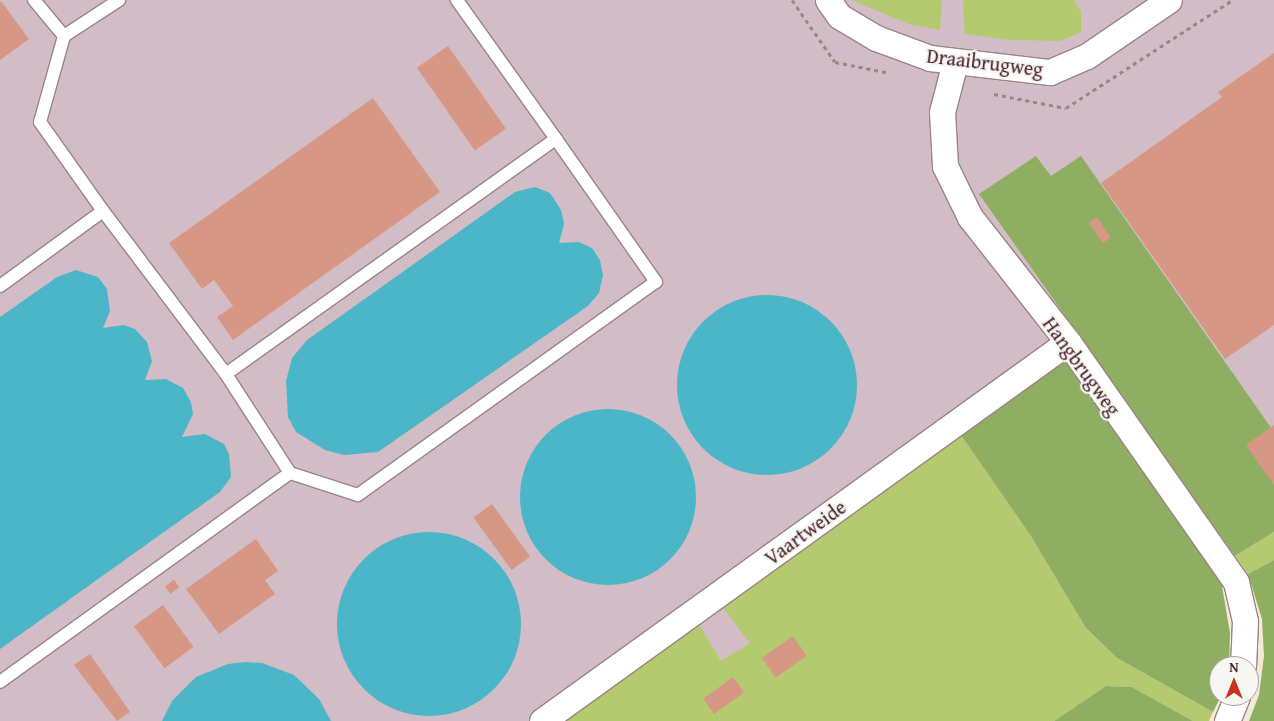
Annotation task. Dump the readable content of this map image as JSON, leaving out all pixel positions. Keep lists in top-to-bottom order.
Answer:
{
  "streets": {
    "street": ["Draaibrugweg", "Hangbrugweg", "Vaartweide"]
  },
  "crossings": [
    ["Draaibrugweg", "Hangbrugweg"],
    ["Hangbrugweg", "Vaartweide"]
  ],
  "north": "top"
}
